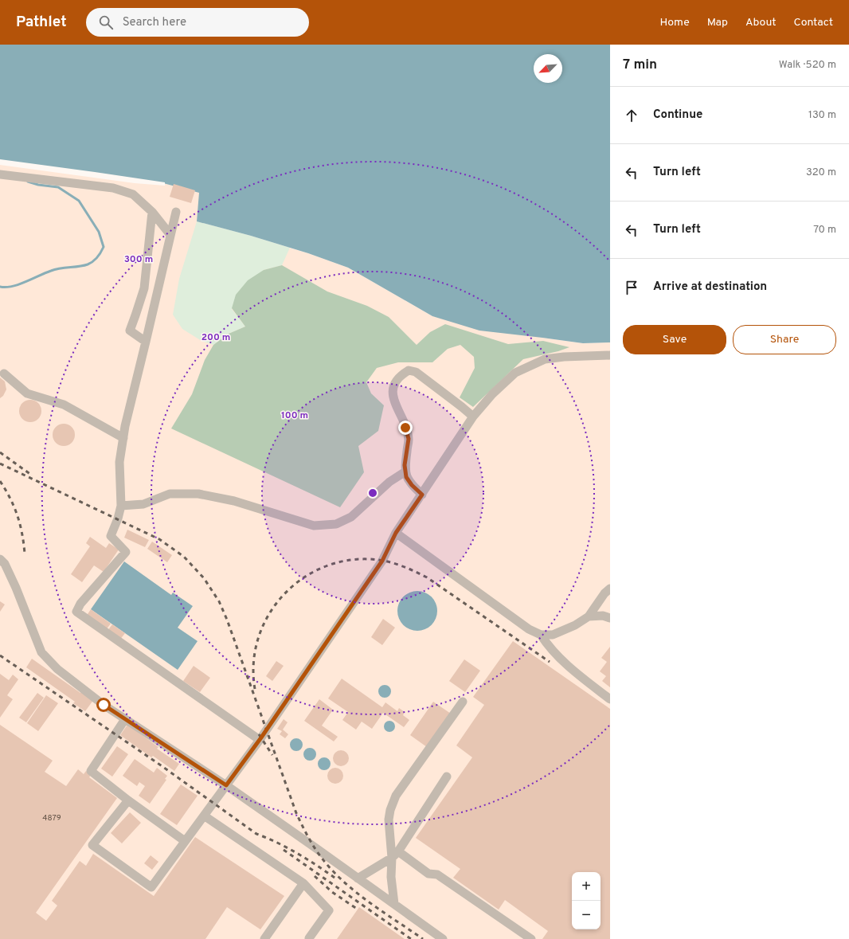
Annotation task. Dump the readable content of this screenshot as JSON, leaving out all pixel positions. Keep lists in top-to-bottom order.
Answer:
{
  "house_numbers": ["4879"],
  "north": "bottom left",
  "page": {
    "header": "Pathlet",
    "search": "Search here",
    "nav": [
      "Home",
      "Map",
      "About",
      "Contact"
    ],
    "heading": ["7 min", "Walk · 520 m"],
    "list": [
      ["Continue", "130 m"],
      ["Turn left", "320 m"],
      ["Turn left", "70 m"],
      "Arrive at destination"
    ],
    "buttons": ["Save", "Share"],
    "map_buttons": ["+", "−"]
  },
  "rings": ["300 m", "200 m", "100 m"]
}
